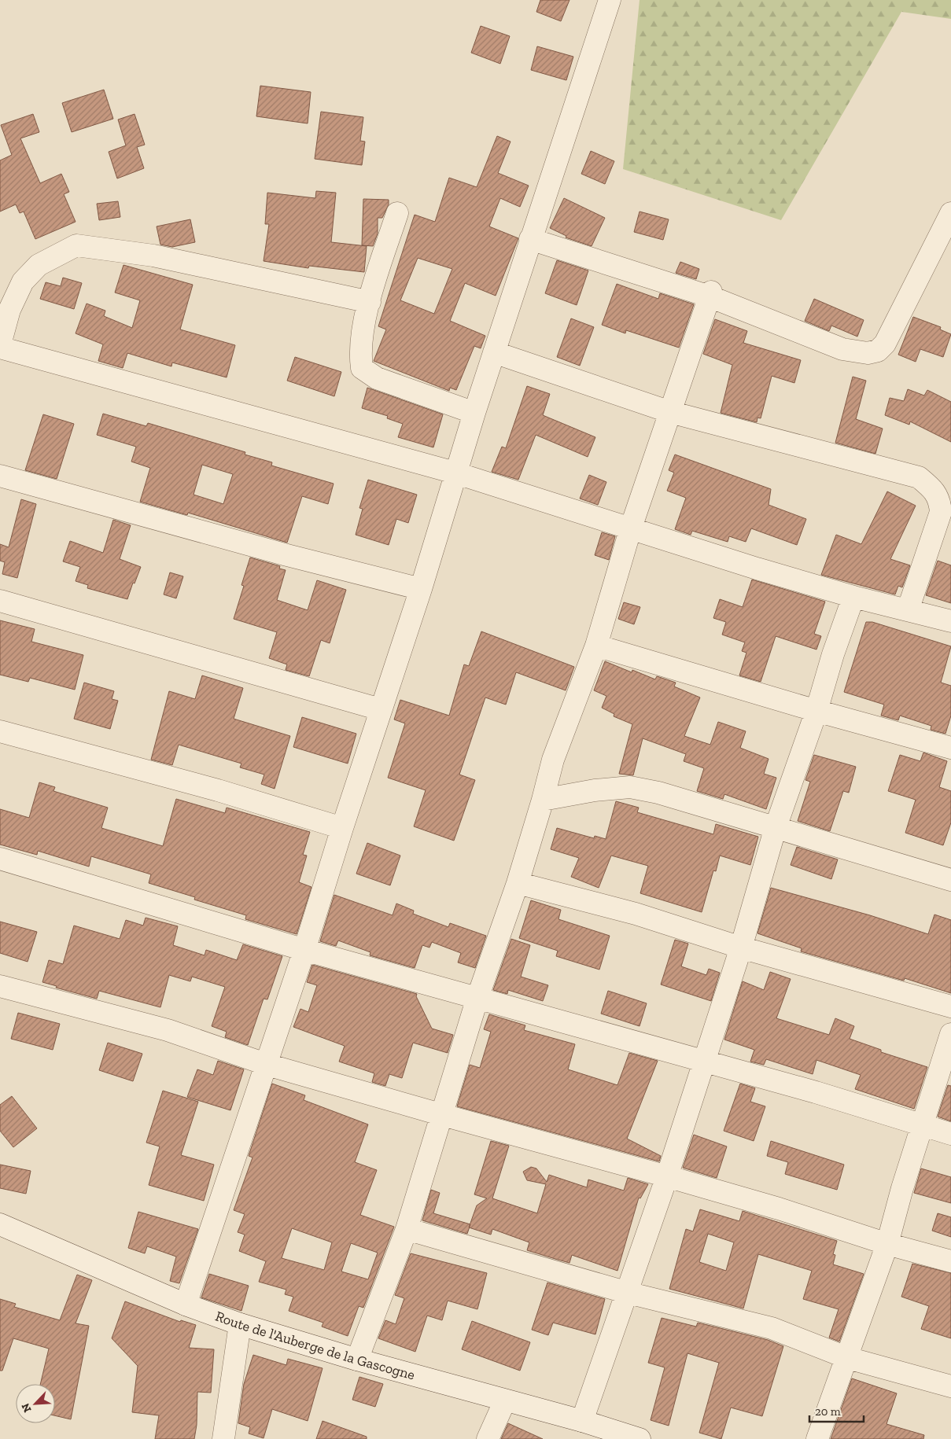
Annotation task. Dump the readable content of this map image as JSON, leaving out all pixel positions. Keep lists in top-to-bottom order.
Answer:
{
  "streets": {
    "street": ["Route de l'Auberge de la Gascogne"]
  },
  "scale_bar": "20 m",
  "north": "bottom left"
}
